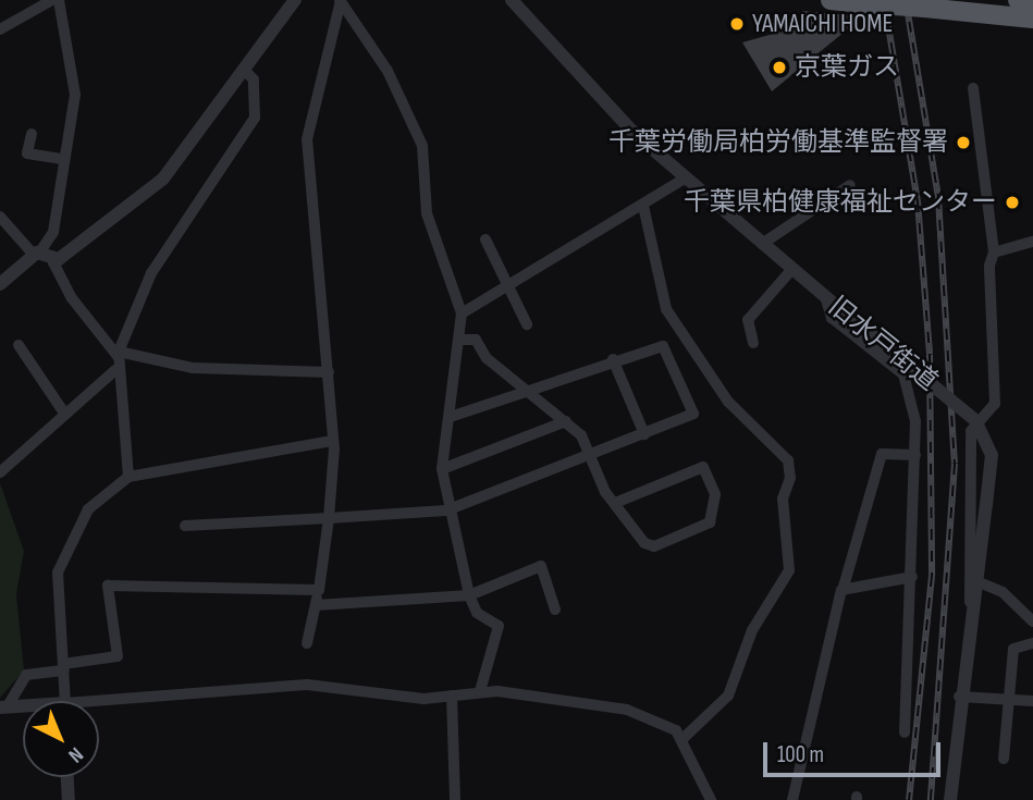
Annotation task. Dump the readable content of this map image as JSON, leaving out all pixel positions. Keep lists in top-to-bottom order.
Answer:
{
  "streets": {
    "street": ["旧水戸街道"]
  },
  "places": [
    "YAMAICHI HOME",
    "京葉ガス",
    "千葉労働局柏労働基準監督署",
    "千葉県柏健康福祉センター"
  ],
  "scale_bar": "100 m",
  "north": "bottom right"
}
